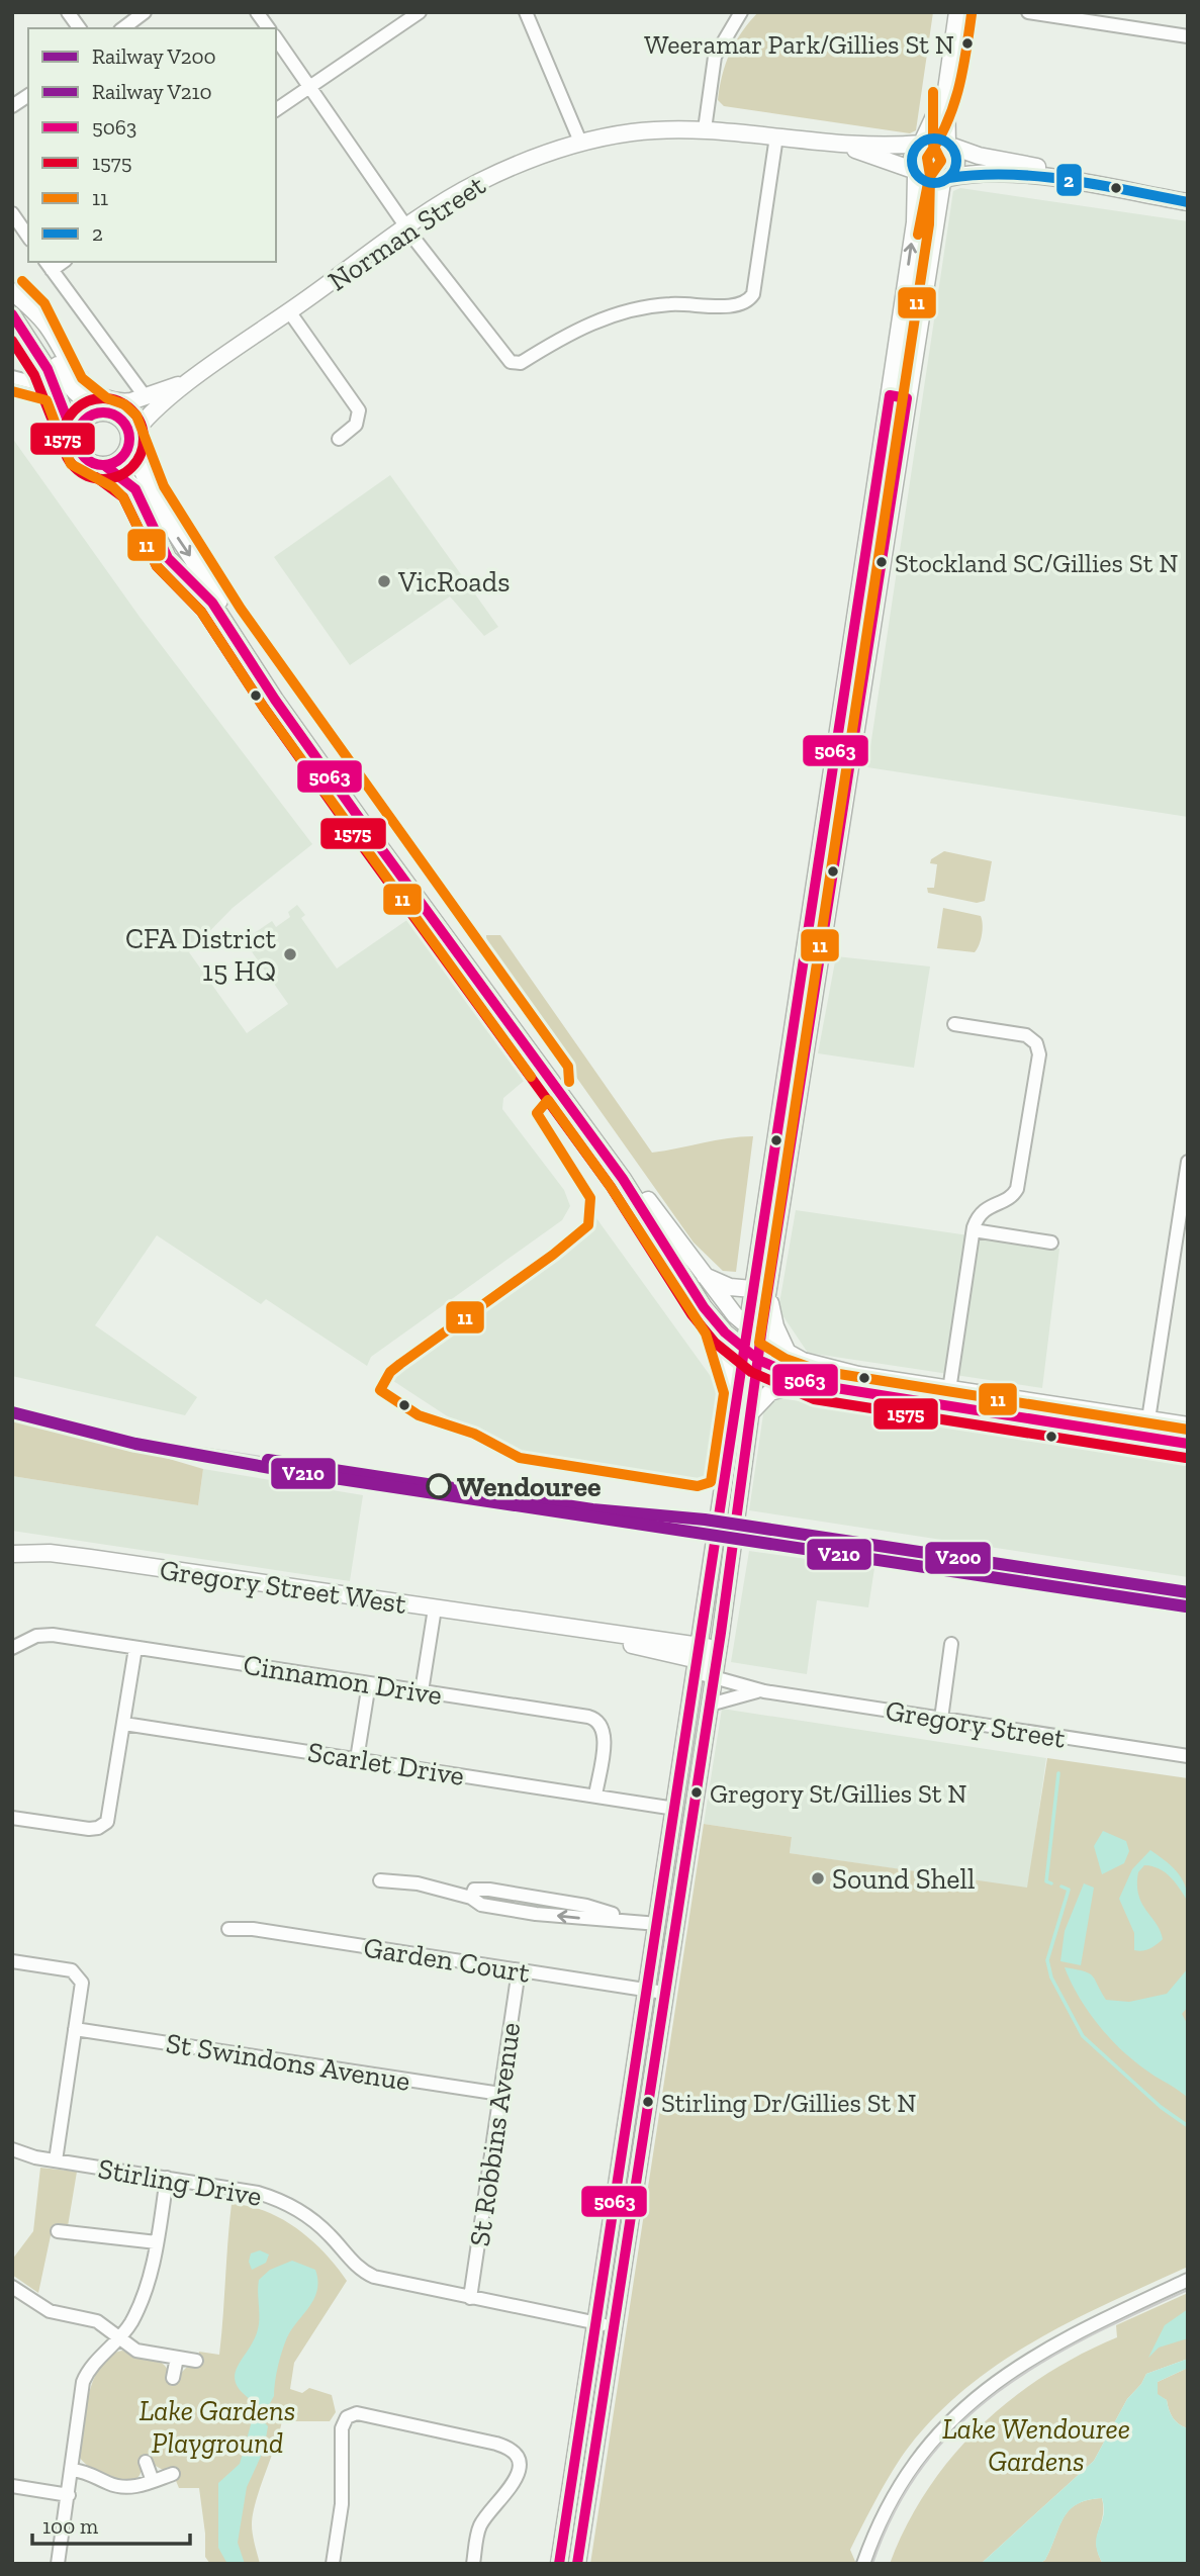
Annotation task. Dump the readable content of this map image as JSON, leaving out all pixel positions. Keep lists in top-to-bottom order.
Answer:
{
  "streets": {
    "main road": ["Norman Street", "Gregory Street West"],
    "street": [
      "Cinnamon Drive",
      "Gregory Street",
      "Scarlet Drive",
      "Garden Court",
      "St Swindons Avenue",
      "St Robbins Avenue",
      "Stirling Drive"
    ]
  },
  "crossings": [
    ["Gregory Street West", "Gregory Street"],
    ["Cinnamon Drive", "Scarlet Drive"],
    ["Garden Court", "St Robbins Avenue"],
    ["St Swindons Avenue", "St Robbins Avenue"],
    ["St Robbins Avenue", "Stirling Drive"]
  ],
  "parks": ["Lake Gardens Playground", "Lake Wendouree Gardens"],
  "places": [
    "Weeramar Park/Gillies St N",
    "Stockland SC/Gillies St N",
    "VicRoads",
    "CFA District 15 HQ",
    "Wendouree",
    "Gregory St/Gillies St N",
    "Sound Shell",
    "Stirling Dr/Gillies St N"
  ],
  "lines": [
    "transit line 11",
    "transit line 2",
    "transit line 5063",
    "transit line 1575",
    "rail line V210",
    "rail line V200"
  ],
  "legend": [
    "Railway V200",
    "Railway V210",
    "5063",
    "1575",
    "11",
    "2"
  ],
  "scale_bar": "100 m"
}
